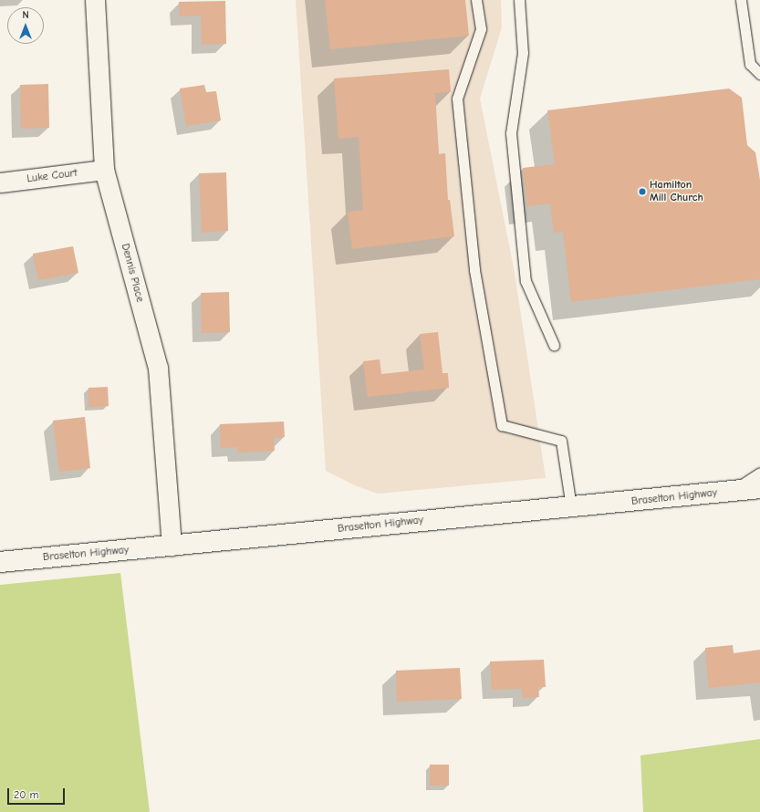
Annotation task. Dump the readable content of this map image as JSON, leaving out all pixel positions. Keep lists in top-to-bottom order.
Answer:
{
  "streets": {
    "main road": ["Braselton Highway"],
    "street": ["Luke Court", "Dennis Place"]
  },
  "crossings": [
    ["Luke Court", "Dennis Place"],
    ["Dennis Place", "Braselton Highway"]
  ],
  "places": ["Hamilton Mill Church"],
  "scale_bar": "20 m",
  "north": "top"
}
